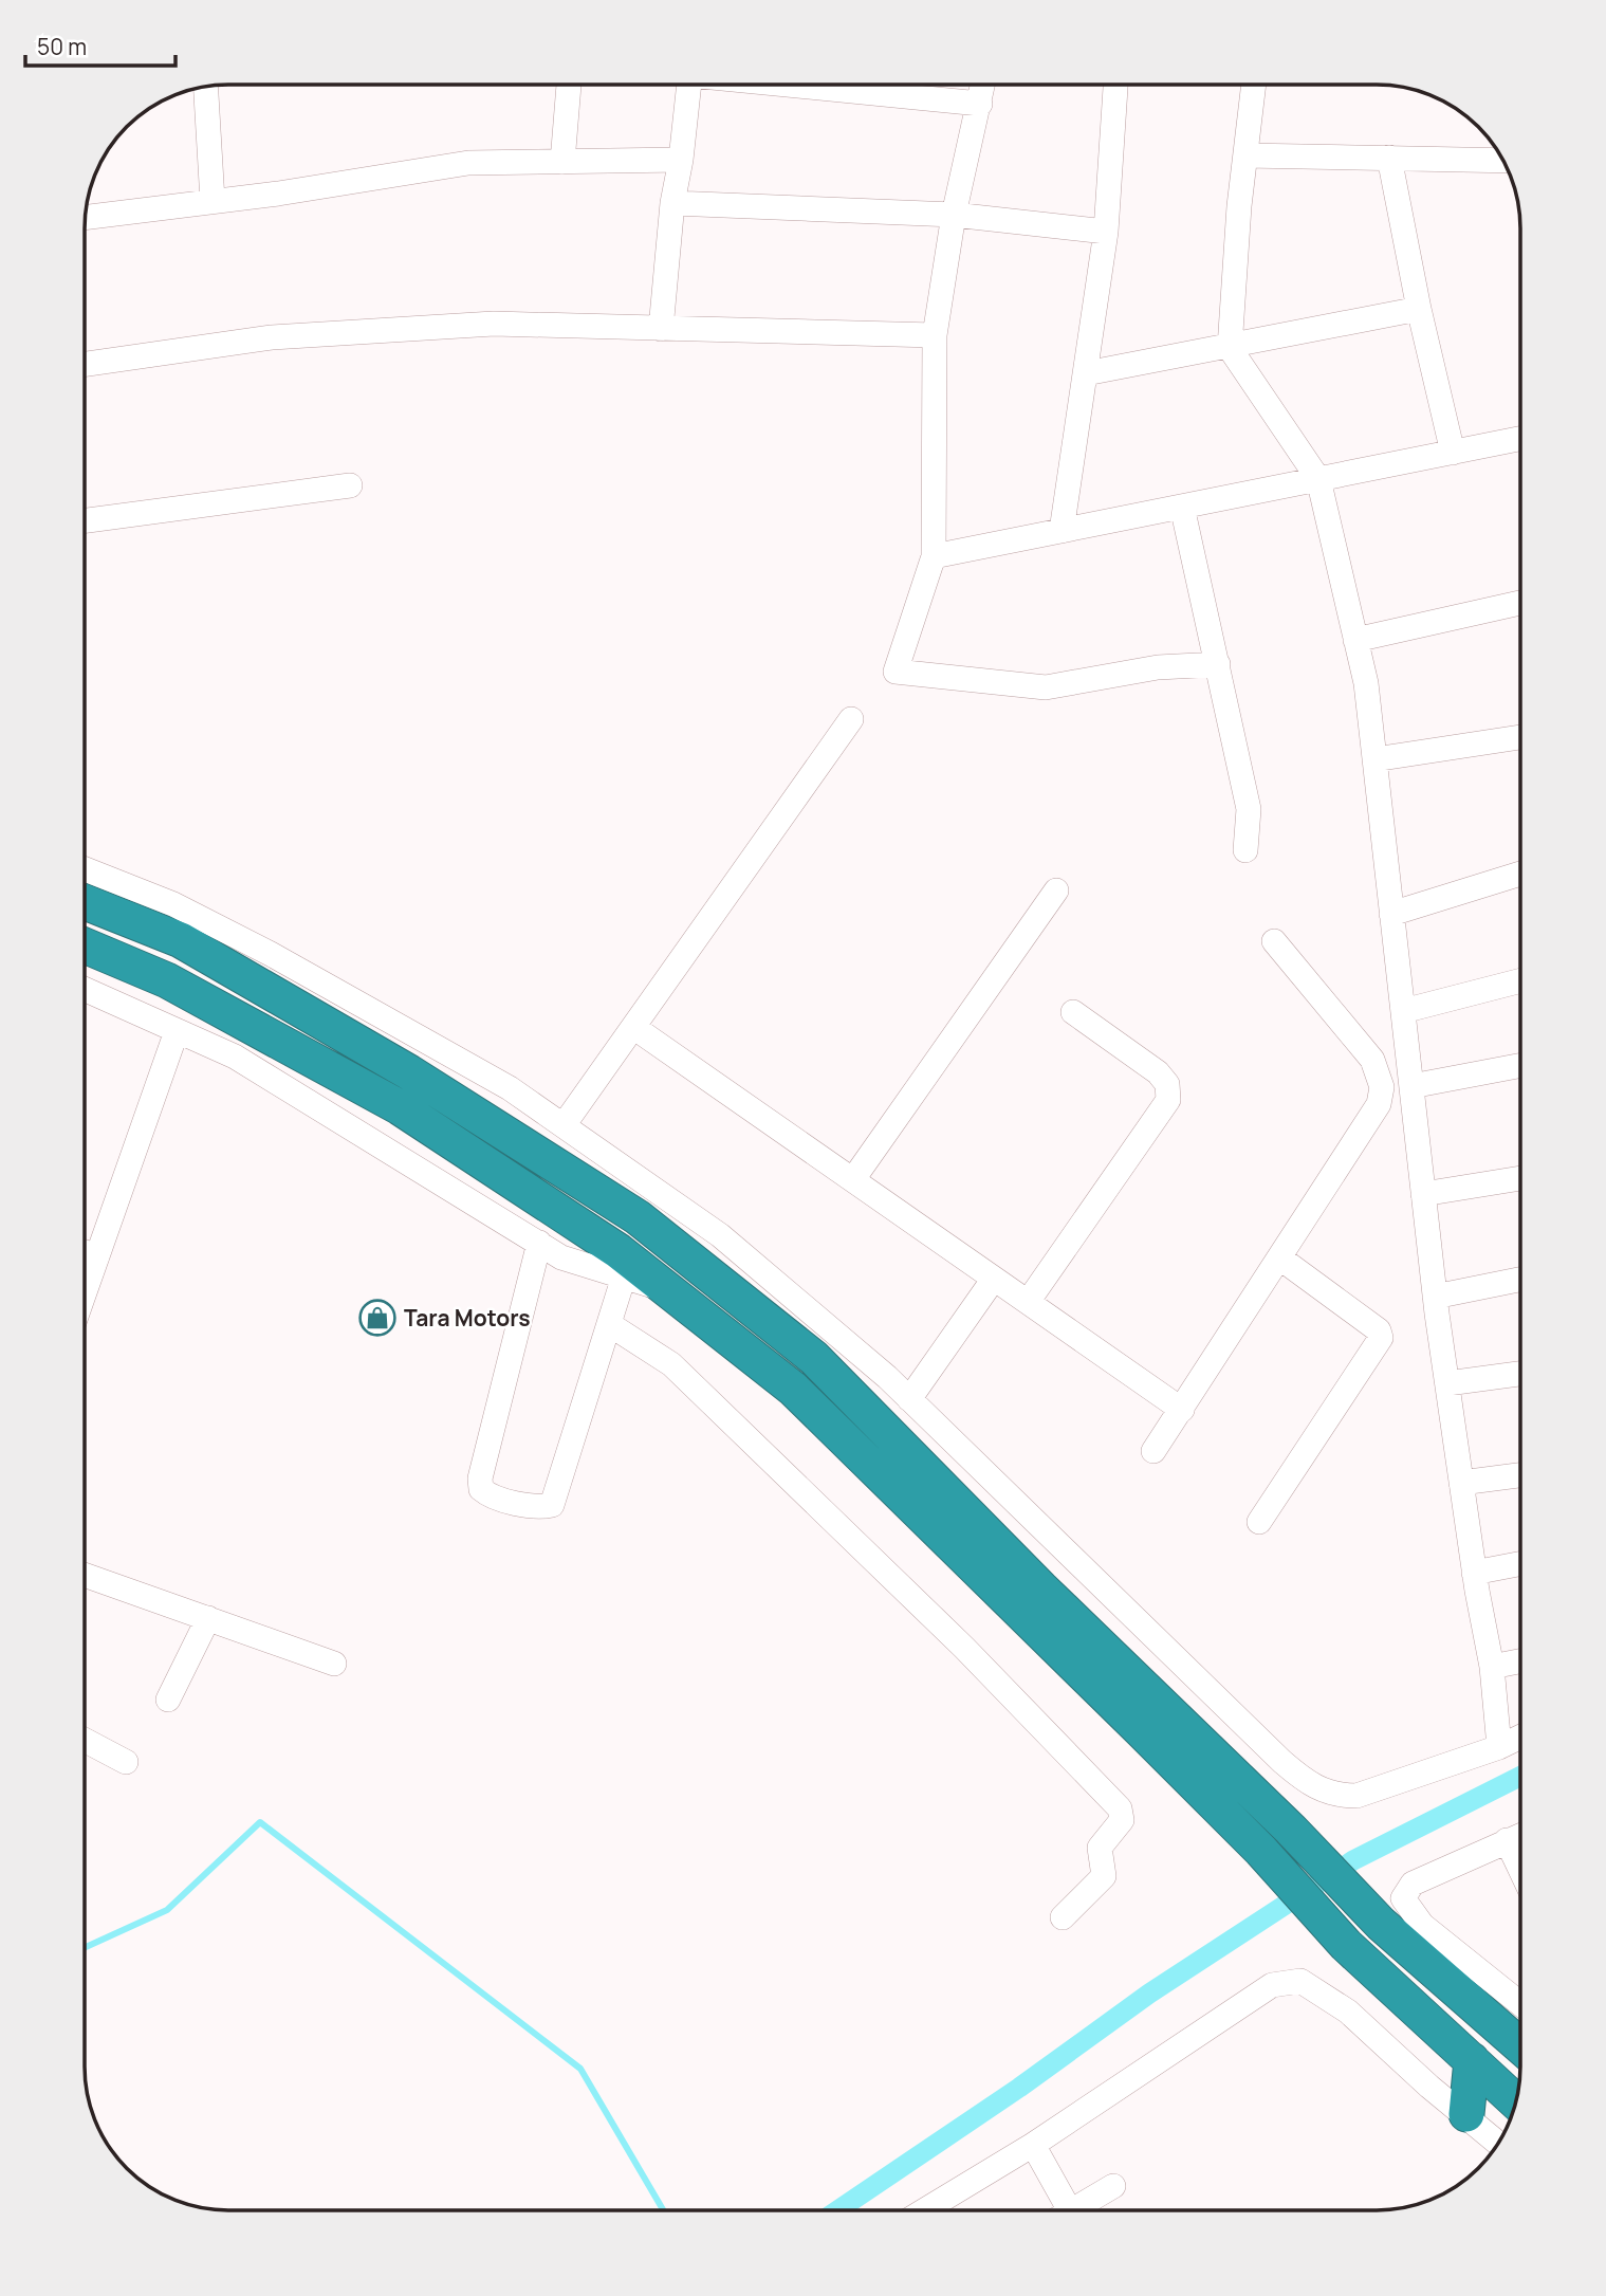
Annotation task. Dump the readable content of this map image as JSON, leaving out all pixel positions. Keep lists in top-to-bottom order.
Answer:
{
  "places": {
    "shop": ["Tara Motors"]
  },
  "scale_bar": "50 m"
}
